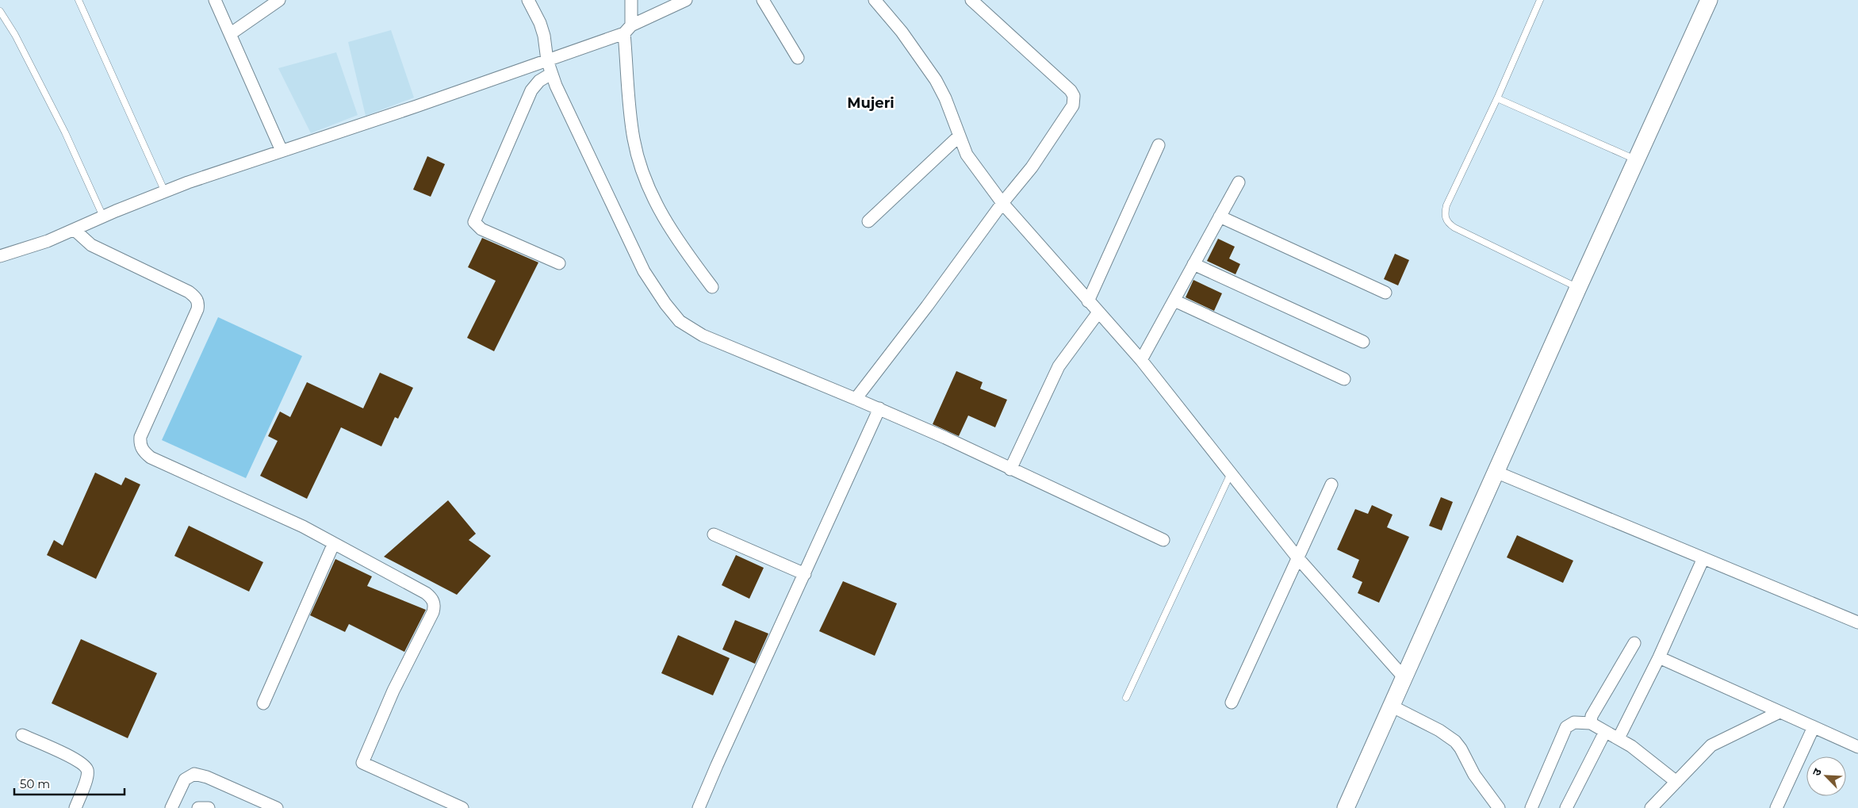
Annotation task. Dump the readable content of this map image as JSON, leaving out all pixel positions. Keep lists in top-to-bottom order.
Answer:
{
  "districts": ["Mujeri"],
  "scale_bar": "50 m",
  "north": "top left"
}
